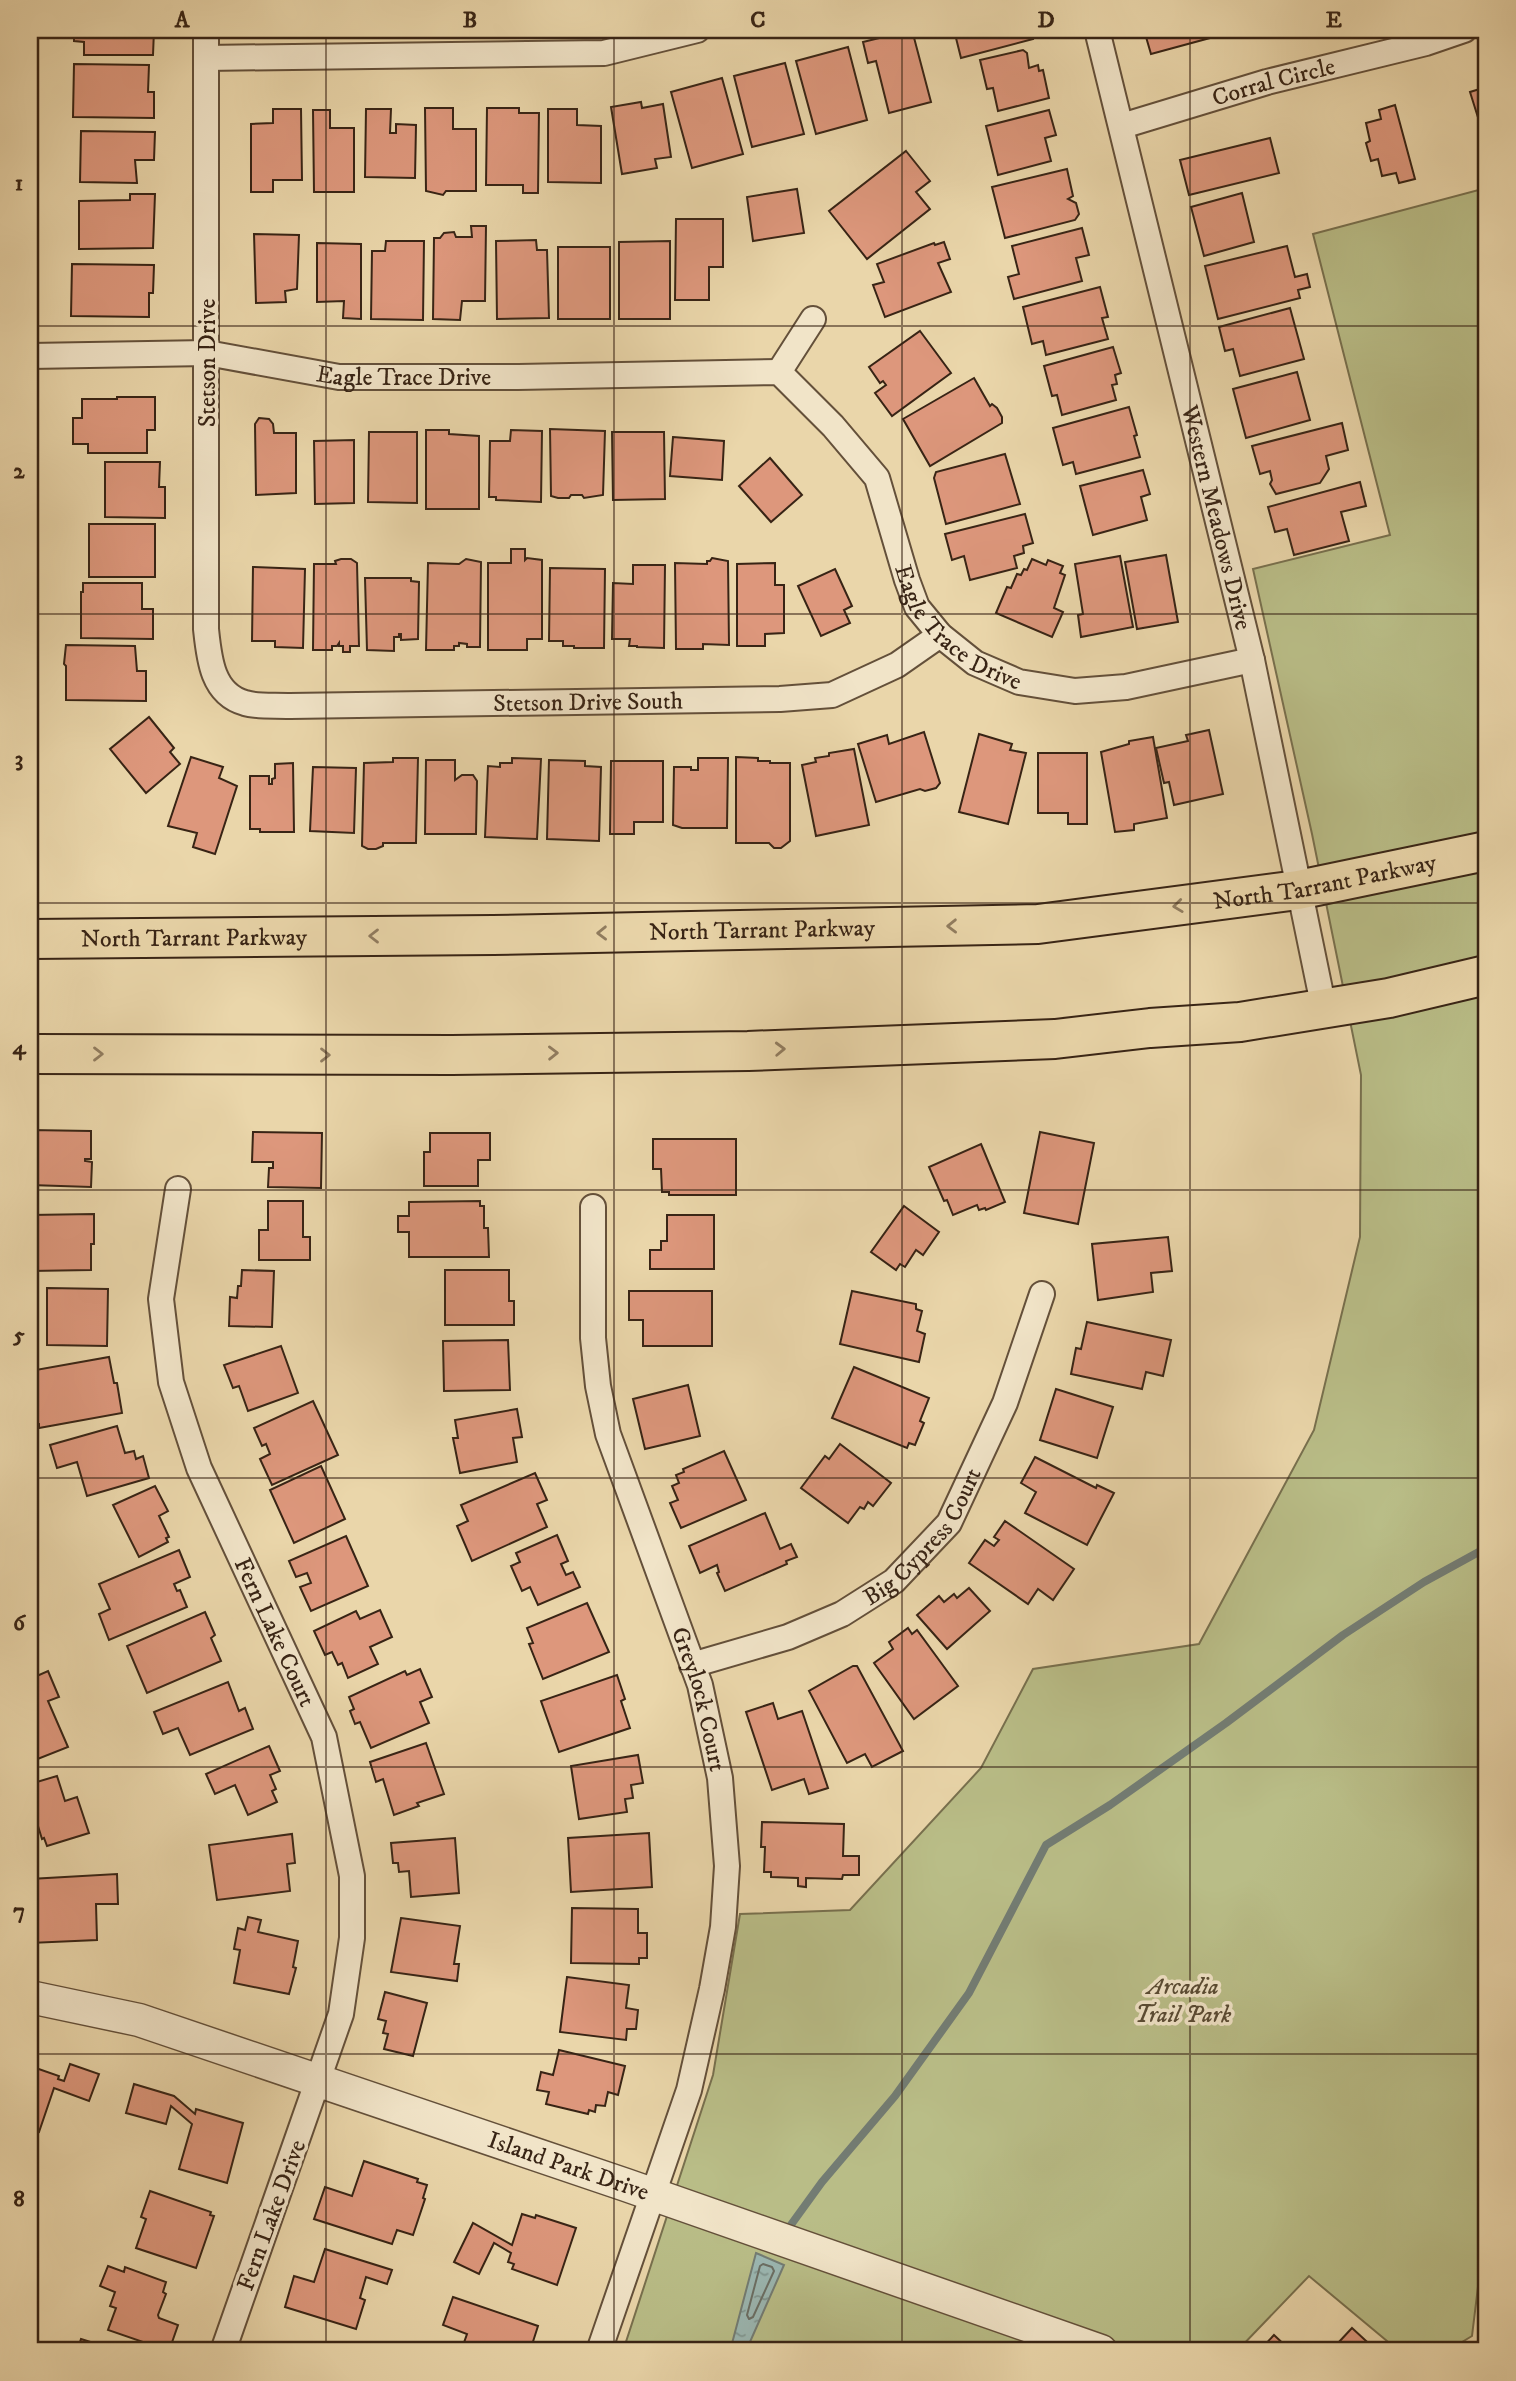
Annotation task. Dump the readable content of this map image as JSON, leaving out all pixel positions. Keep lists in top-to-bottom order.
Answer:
{
  "streets": {
    "main road": ["North Tarrant Parkway"],
    "street": [
      "Corral Circle",
      "Stetson Drive",
      "Eagle Trace Drive",
      "Western Meadows Drive",
      "Stetson Drive South",
      "Big Cypress Court",
      "Fern Lake Court",
      "Greylock Court",
      "Island Park Drive",
      "Fern Lake Drive"
    ]
  },
  "crossings": [
    ["Corral Circle", "Western Meadows Drive"],
    ["Stetson Drive", "Eagle Trace Drive"],
    ["Stetson Drive", "Stetson Drive South"],
    ["Eagle Trace Drive", "Western Meadows Drive"],
    ["Eagle Trace Drive", "Stetson Drive South"],
    ["Western Meadows Drive", "North Tarrant Parkway"],
    ["Big Cypress Court", "Greylock Court"],
    ["Fern Lake Court", "Island Park Drive"],
    ["Fern Lake Court", "Fern Lake Drive"],
    ["Greylock Court", "Island Park Drive"],
    ["Island Park Drive", "Fern Lake Drive"]
  ],
  "parks": ["Arcadia Trail Park"],
  "grid": {
    "columns": [
      "A",
      "B",
      "C",
      "D",
      "E"
    ],
    "rows": [
      "1",
      "2",
      "3",
      "4",
      "5",
      "6",
      "7",
      "8"
    ]
  }
}
